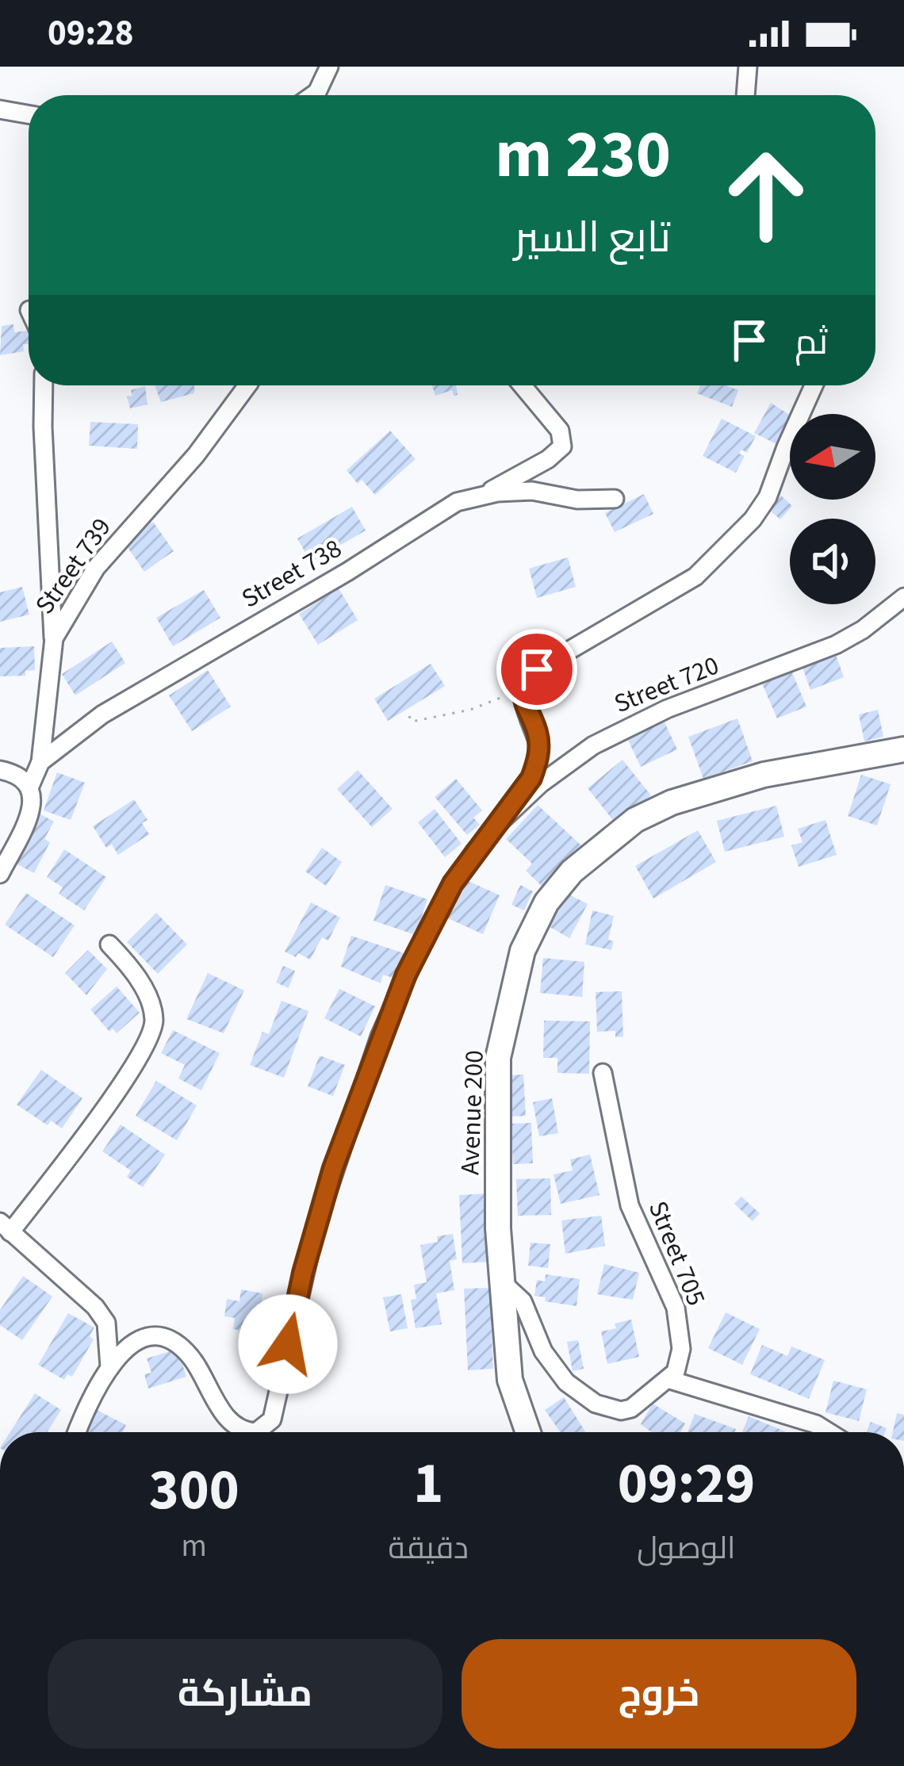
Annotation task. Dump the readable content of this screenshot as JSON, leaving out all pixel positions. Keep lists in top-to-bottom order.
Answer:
{
  "streets": {
    "main road": ["Avenue 200"],
    "street": [
      "Street 739",
      "Street 738",
      "Street 720",
      "Street 705"
    ]
  },
  "crossings": [
    ["Street 739", "Street 738"]
  ],
  "north": "left",
  "page": {
    "status": "09:28",
    "turn": ["230 m", "تابع السير"],
    "then": "ثم",
    "eta": [
      "09:29",
      "الوصول",
      "1",
      "دقيقة",
      "300",
      "m"
    ],
    "buttons": ["خروج", "مشاركة"]
  }
}
